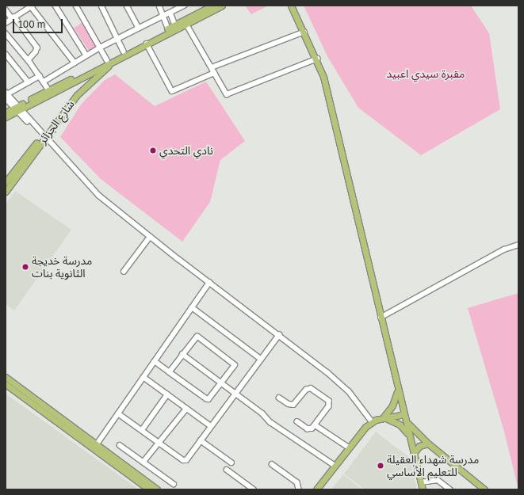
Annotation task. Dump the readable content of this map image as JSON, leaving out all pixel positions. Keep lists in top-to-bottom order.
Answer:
{
  "streets": {
    "main road": ["شارع الجزائر"]
  },
  "parks": ["مقبرة سيدي اعبيد"],
  "places": ["نادي التحدي", "مدرسة خديجة الثانوية بنات", "مدرسة شهداء العقيلة للتعليم الأساسي"],
  "scale_bar": "100 m"
}
